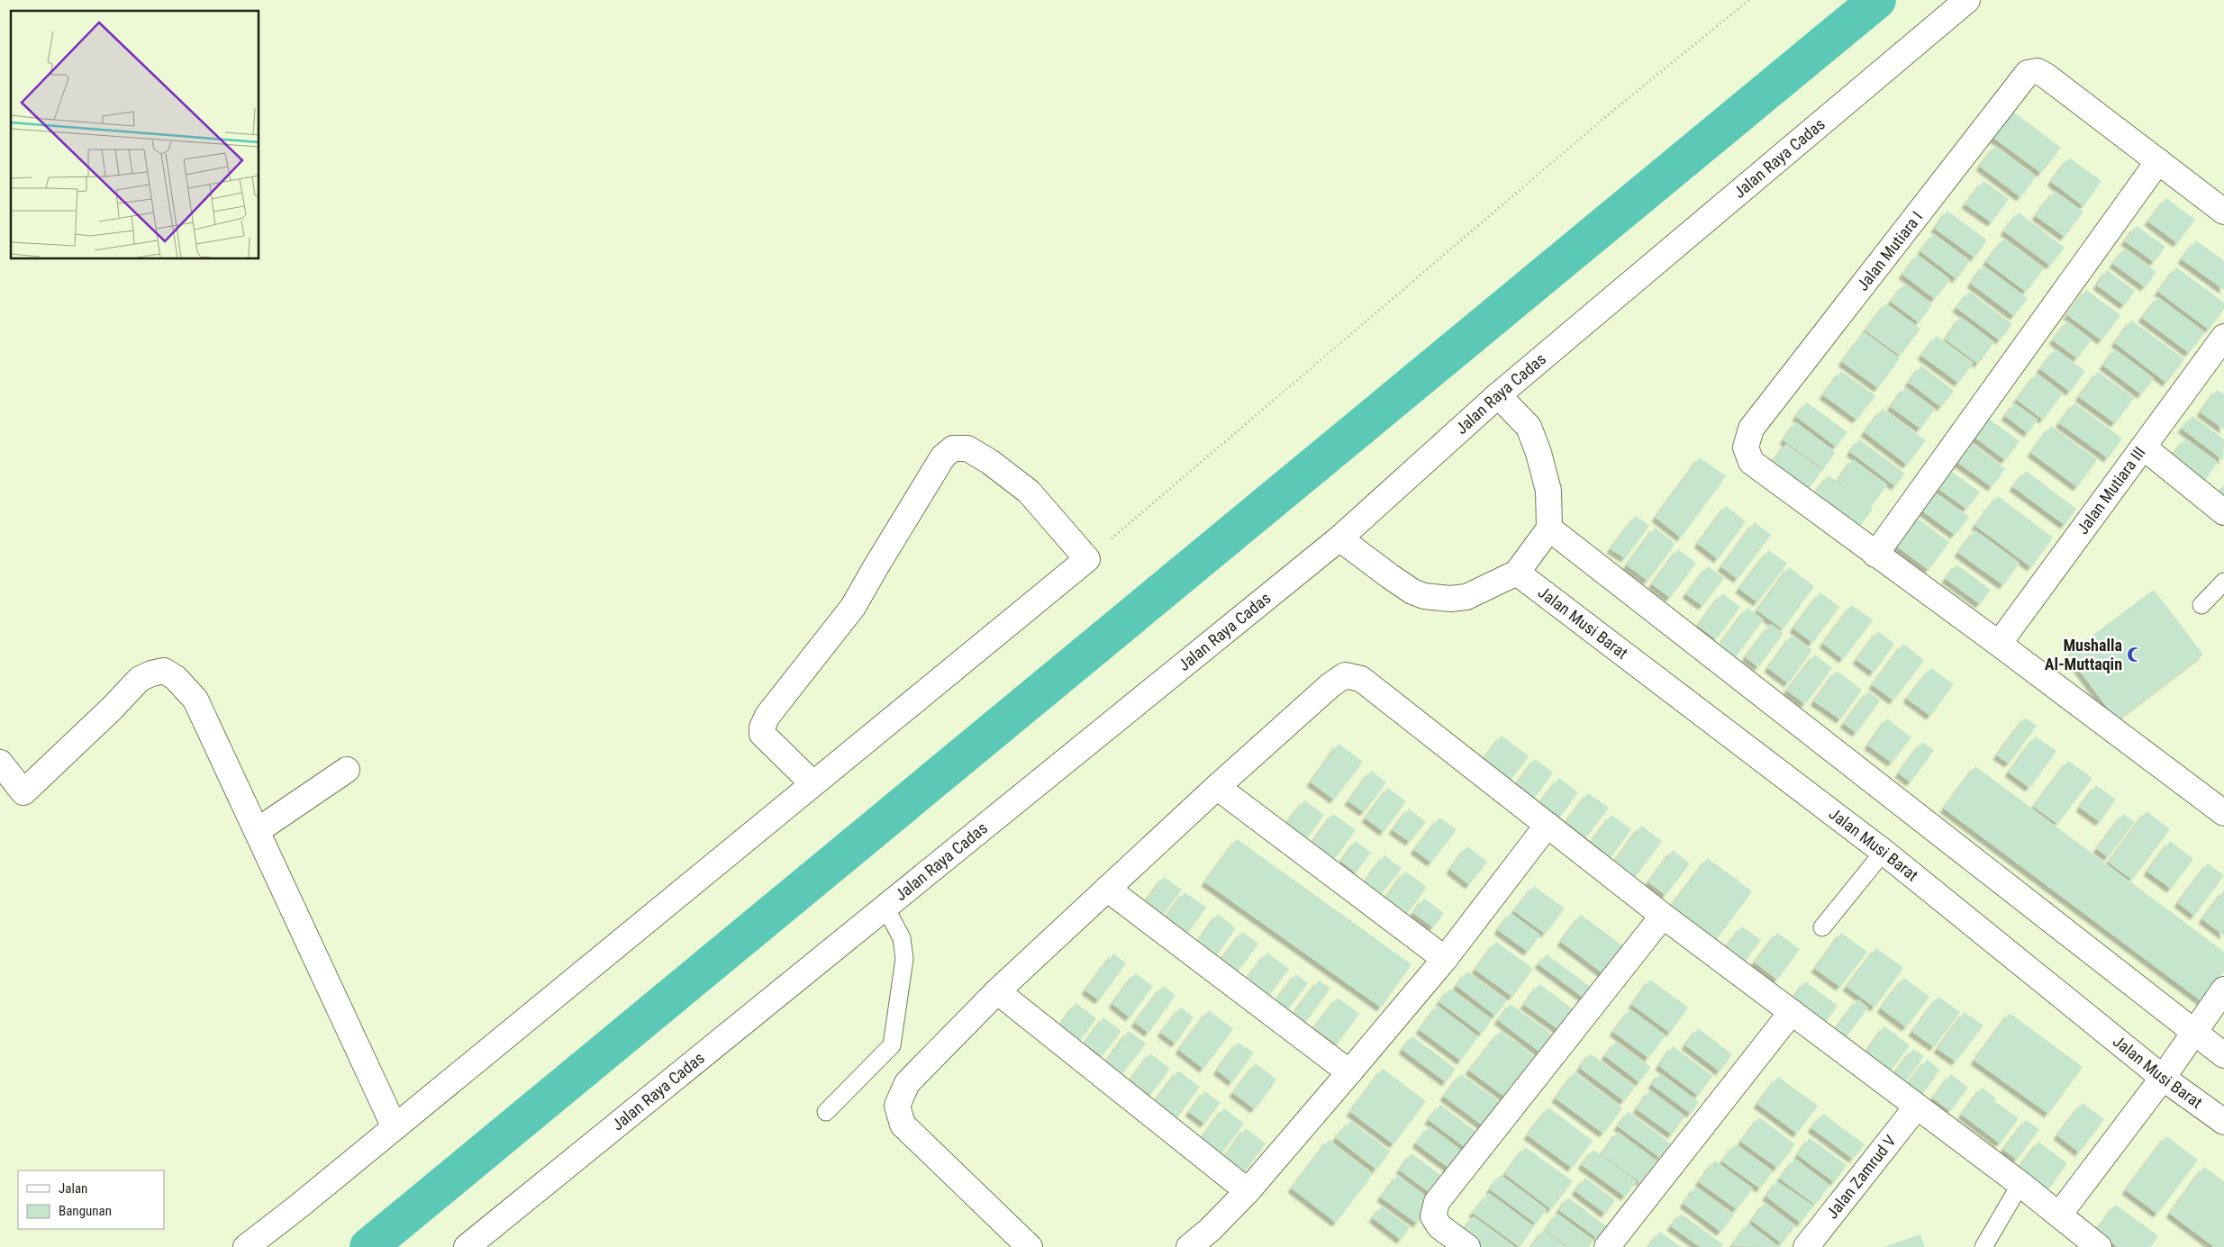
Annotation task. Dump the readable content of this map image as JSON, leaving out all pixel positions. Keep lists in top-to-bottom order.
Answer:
{
  "streets": {
    "street": [
      "Jalan Raya Cadas",
      "Jalan Mutiara I",
      "Jalan Mutiara III",
      "Jalan Musi Barat",
      "Jalan Zamrud V"
    ]
  },
  "places": {
    "mosque": ["Mushalla Al-Muttaqin"]
  },
  "legend": ["Jalan", "Bangunan"]
}
